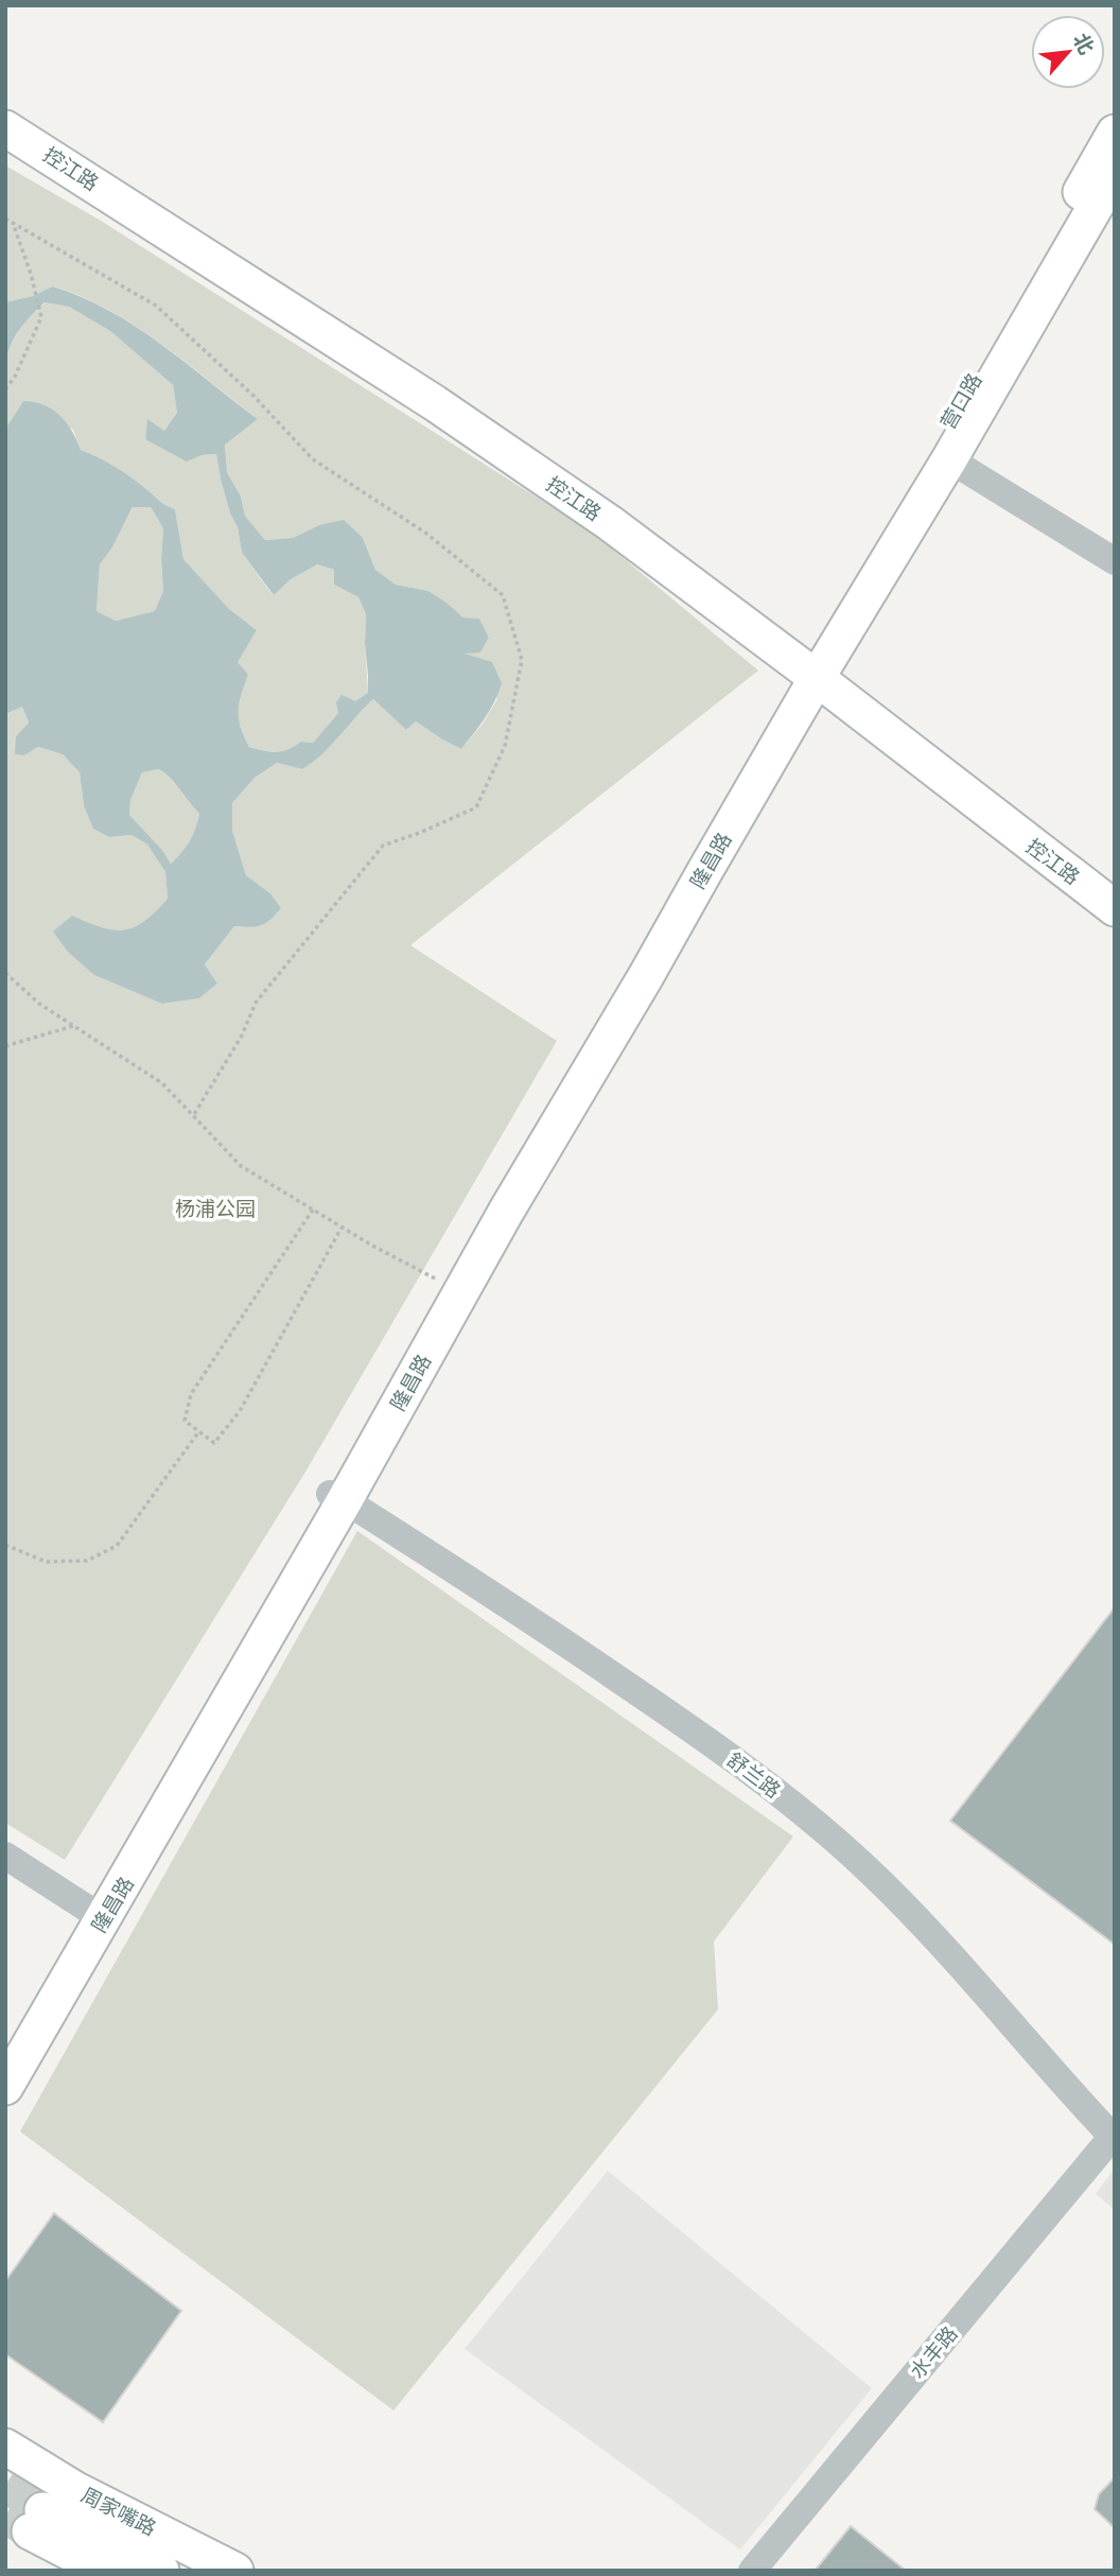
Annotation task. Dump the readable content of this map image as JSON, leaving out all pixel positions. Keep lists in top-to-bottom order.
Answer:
{
  "streets": {
    "main road": [
      "控江路",
      "营口路",
      "隆昌路",
      "周家嘴路"
    ],
    "street": ["舒兰路", "水丰路"]
  },
  "crossings": [
    ["控江路", "营口路"],
    ["控江路", "隆昌路"],
    ["营口路", "隆昌路"],
    ["隆昌路", "舒兰路"],
    ["舒兰路", "水丰路"]
  ],
  "parks": ["杨浦公园"],
  "north": "top right"
}
